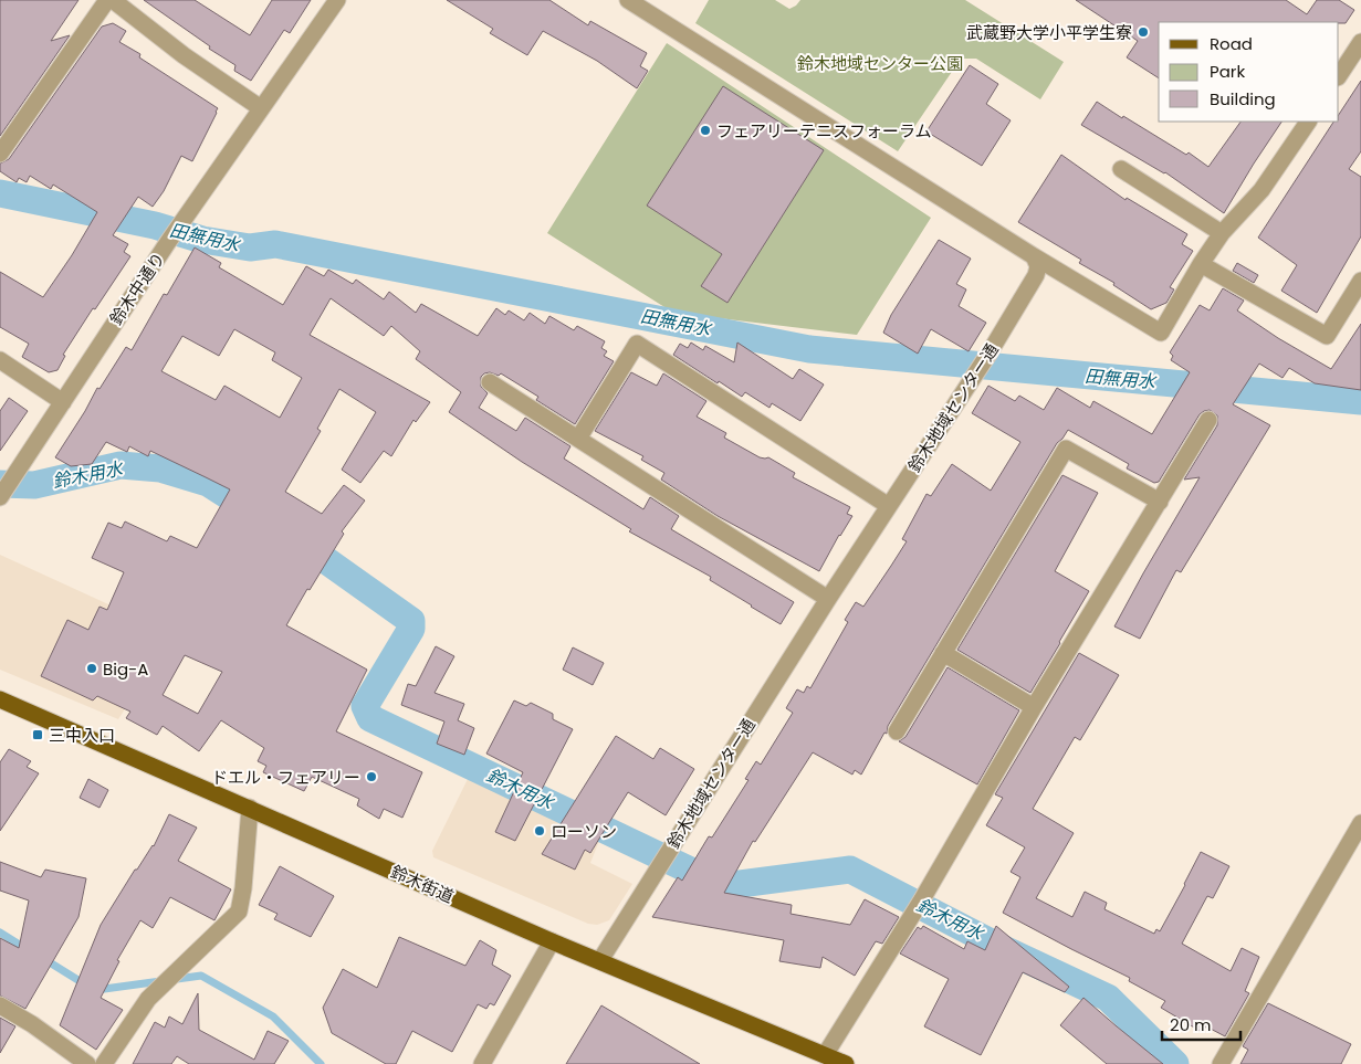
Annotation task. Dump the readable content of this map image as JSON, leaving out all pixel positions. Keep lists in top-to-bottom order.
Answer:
{
  "streets": {
    "main road": ["鈴木街道"],
    "street": ["鈴木中通り", "鈴木地域センター通"]
  },
  "crossings": [
    ["鈴木地域センター通", "鈴木街道"]
  ],
  "water": ["田無用水", "鈴木用水"],
  "parks": ["鈴木地域センター公園"],
  "places": {
    "other": [
      "武蔵野大学小平学生寮",
      "フェアリーテニスフォーラム",
      "Big-A",
      "ドエル・フェアリー",
      "ローソン"
    ],
    "transit": ["三中入口"]
  },
  "legend": ["Road", "Park", "Building"],
  "scale_bar": "20 m"
}
